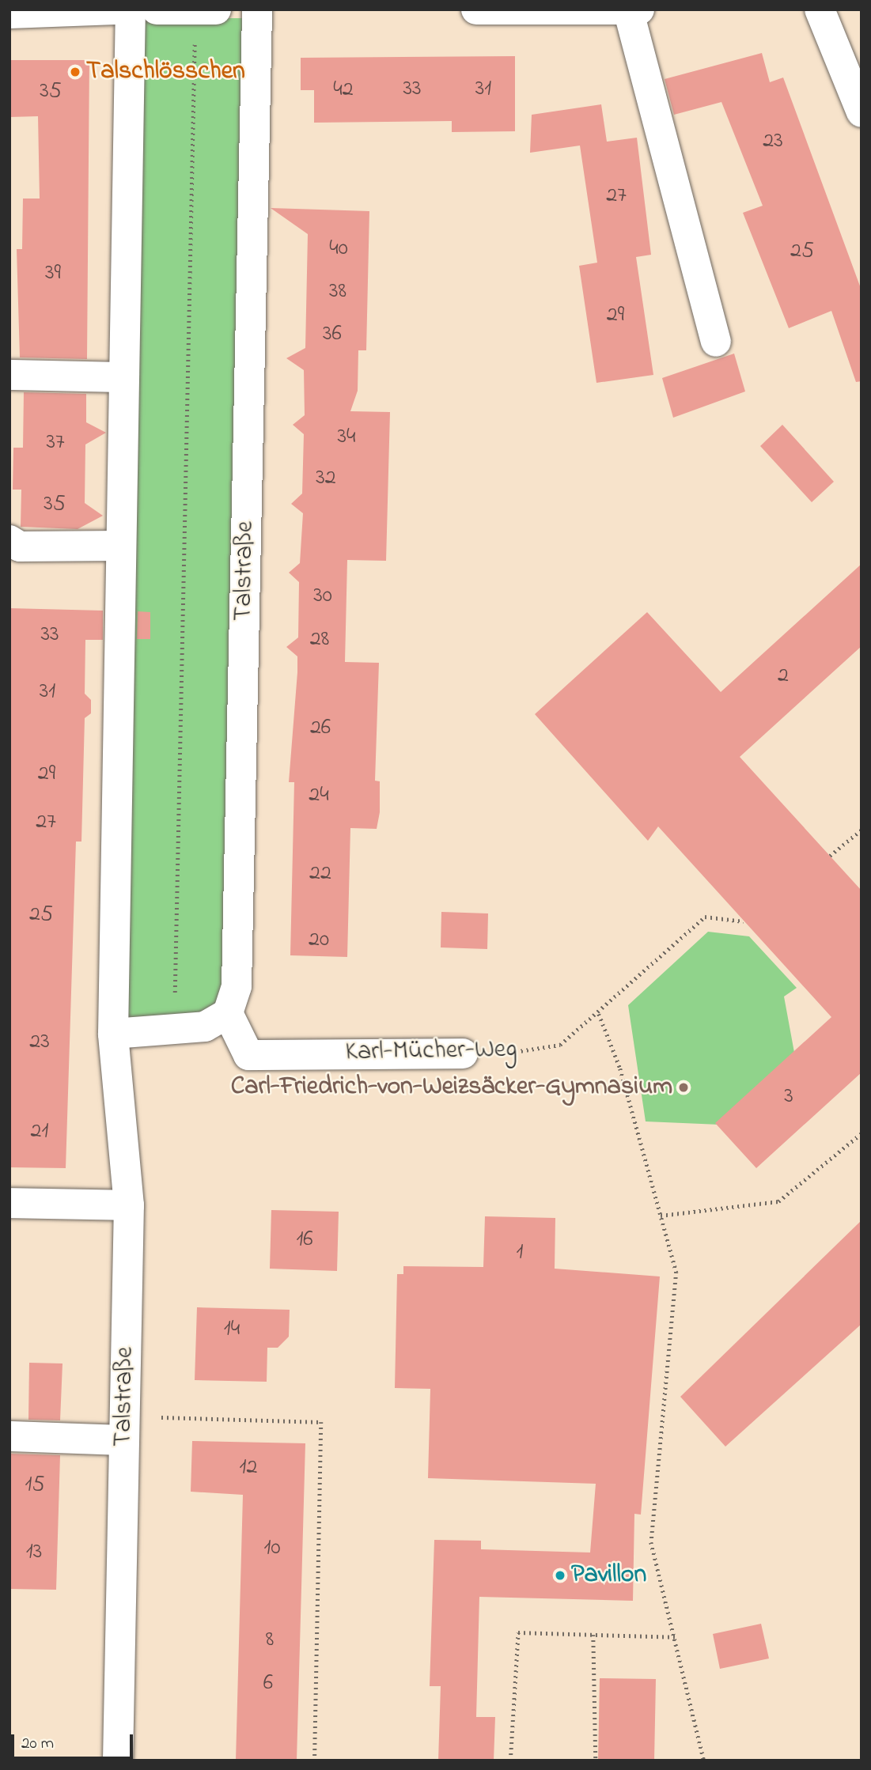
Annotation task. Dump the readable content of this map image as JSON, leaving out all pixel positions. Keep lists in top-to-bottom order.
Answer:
{
  "streets": {
    "street": ["Talstraße", "Karl-Mücher-Weg"]
  },
  "crossings": [
    ["Talstraße", "Karl-Mücher-Weg"]
  ],
  "places": ["Talschlösschen", "Carl-Friedrich-von-Weizsäcker-Gymnasium", "Pavillon"],
  "house_numbers": [
    "33",
    "31",
    "42",
    "35",
    "23",
    "27",
    "40",
    "25",
    "39",
    "38",
    "29",
    "36",
    "34",
    "37",
    "32",
    "35",
    "30",
    "33",
    "28",
    "2",
    "31",
    "26",
    "29",
    "24",
    "27",
    "22",
    "25",
    "20",
    "23",
    "3",
    "21",
    "16",
    "1",
    "14",
    "12",
    "15",
    "10",
    "13",
    "8",
    "6"
  ],
  "scale_bar": "20 m"
}
